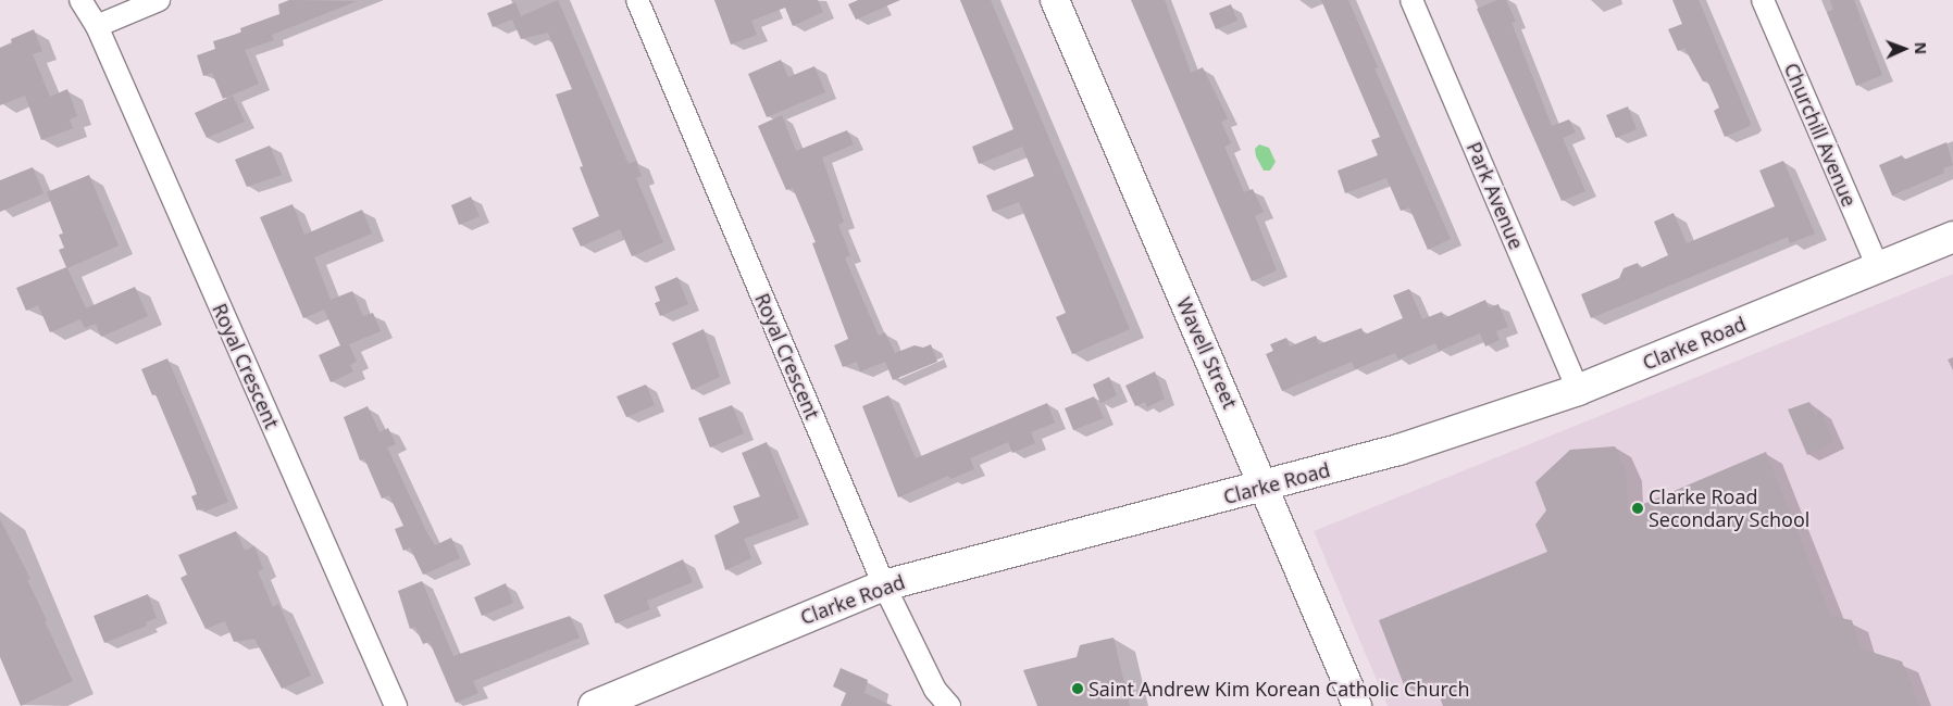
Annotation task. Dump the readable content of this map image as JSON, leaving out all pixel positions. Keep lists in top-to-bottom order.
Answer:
{
  "streets": {
    "main road": ["Clarke Road"],
    "street": [
      "Churchill Avenue",
      "Park Avenue",
      "Wavell Street",
      "Royal Crescent"
    ]
  },
  "crossings": [
    ["Churchill Avenue", "Clarke Road"],
    ["Park Avenue", "Clarke Road"],
    ["Clarke Road", "Wavell Street"],
    ["Clarke Road", "Royal Crescent"]
  ],
  "places": ["Clarke Road Secondary School", "Saint Andrew Kim Korean Catholic Church"],
  "north": "right"
}
